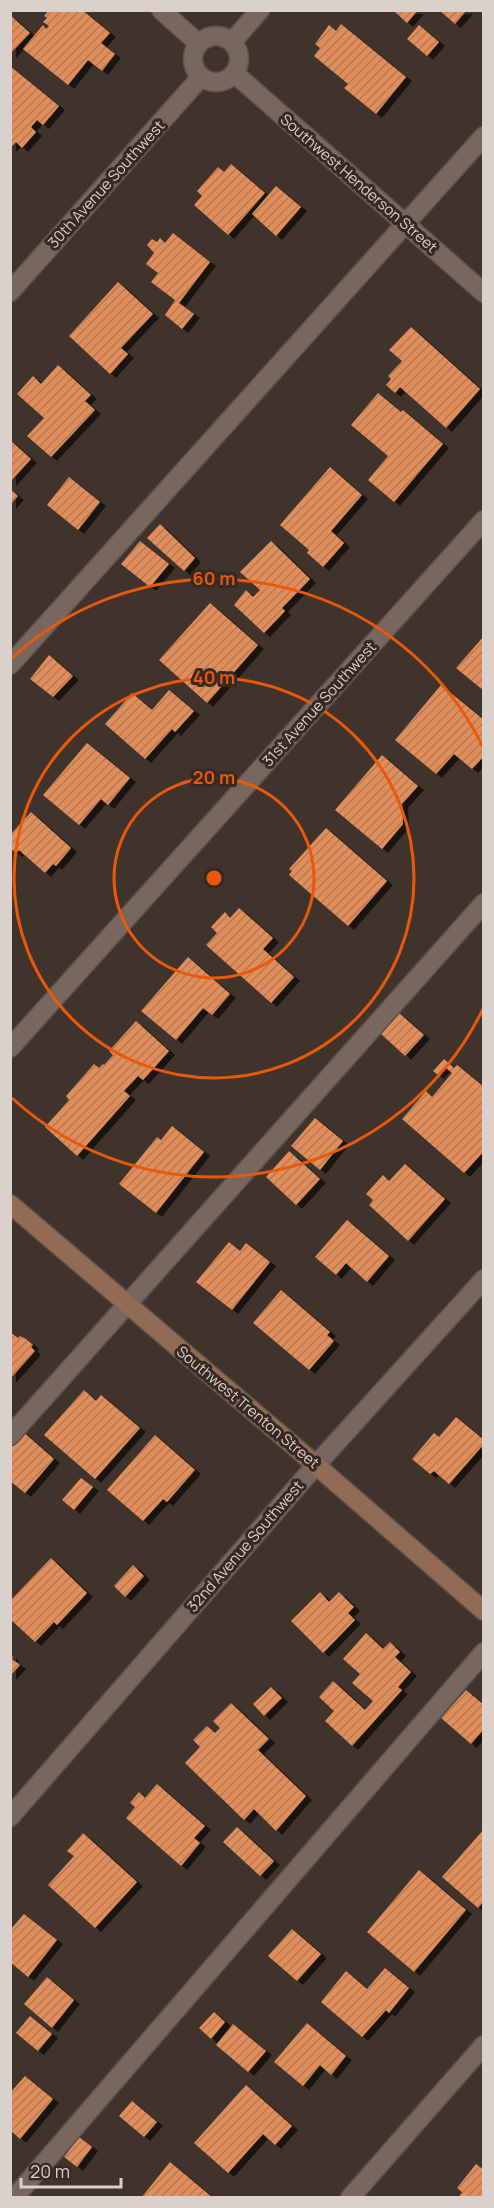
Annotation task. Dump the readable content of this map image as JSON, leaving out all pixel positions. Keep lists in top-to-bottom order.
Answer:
{
  "streets": {
    "street": [
      "Southwest Henderson Street",
      "30th Avenue Southwest",
      "31st Avenue Southwest",
      "Southwest Trenton Street",
      "32nd Avenue Southwest"
    ]
  },
  "crossings": [
    ["Southwest Henderson Street", "30th Avenue Southwest"],
    ["Southwest Trenton Street", "32nd Avenue Southwest"]
  ],
  "scale_bar": "20 m",
  "rings": ["60 m", "40 m", "20 m"]
}
